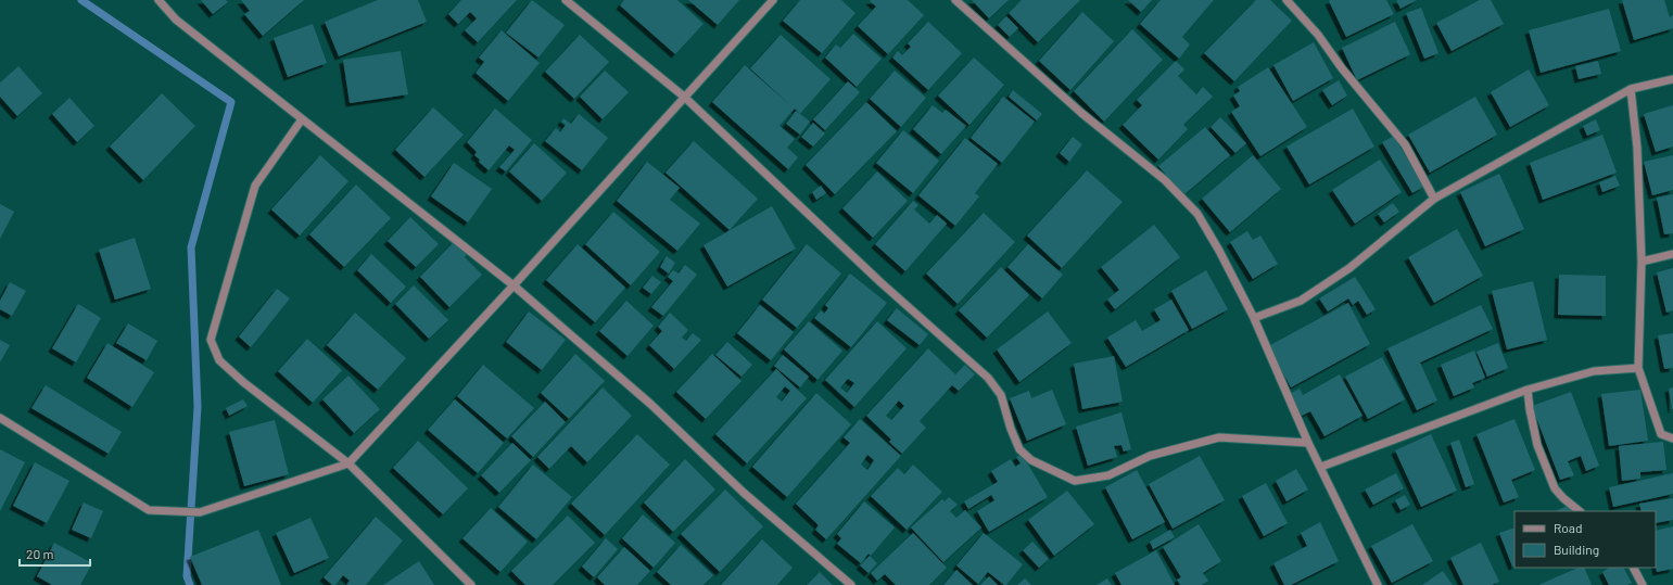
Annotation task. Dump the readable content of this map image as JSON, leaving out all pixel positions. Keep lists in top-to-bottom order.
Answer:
{
  "legend": ["Road", "Building"],
  "scale_bar": "20 m"
}
